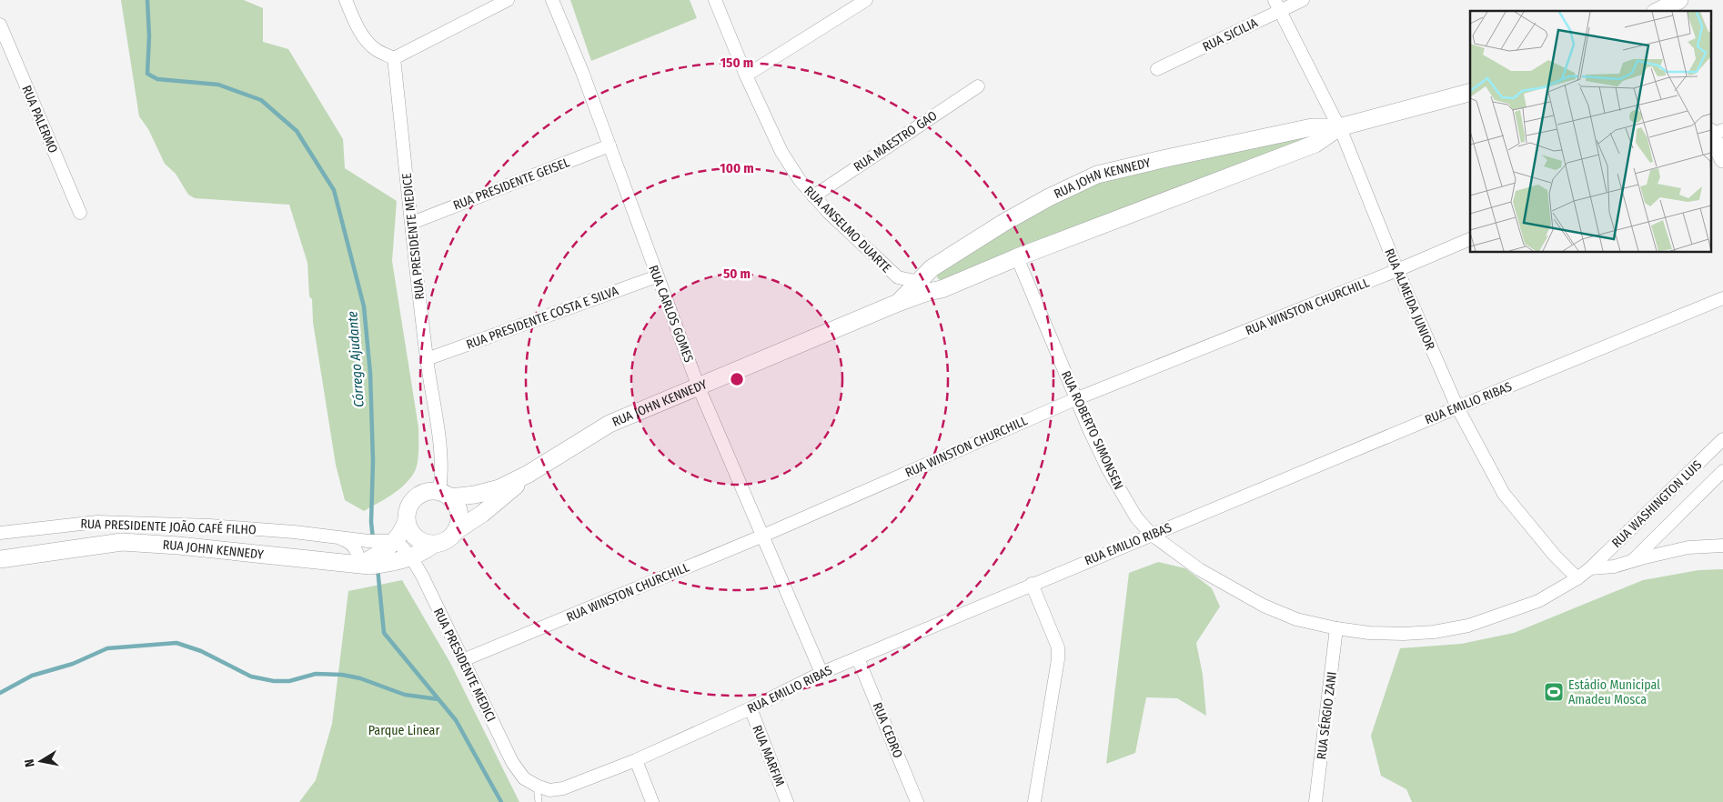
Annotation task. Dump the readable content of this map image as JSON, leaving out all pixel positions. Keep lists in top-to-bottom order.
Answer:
{
  "streets": {
    "street": [
      "RUA SICILIA",
      "RUA PALERMO",
      "RUA MAESTRO GAO",
      "RUA JOHN KENNEDY",
      "RUA PRESIDENTE GEISEL",
      "RUA ANSELMO DUARTE",
      "RUA PRESIDENTE MEDICE",
      "RUA ALMEIDA JUNIOR",
      "RUA WINSTON CHURCHILL",
      "RUA CARLOS GOMES",
      "RUA PRESIDENTE COSTA E SILVA",
      "RUA EMILIO RIBAS",
      "RUA ROBERTO SIMONSEN",
      "RUA WASHINGTON LUIS",
      "RUA PRESIDENTE JOÃO CAFÉ FILHO",
      "RUA PRESIDENTE MEDICI",
      "RUA SÉRGIO ZANI",
      "RUA CEDRO",
      "RUA MARFIM"
    ]
  },
  "crossings": [
    ["RUA SICILIA", "RUA ALMEIDA JUNIOR"],
    ["RUA MAESTRO GAO", "RUA ANSELMO DUARTE"],
    ["RUA JOHN KENNEDY", "RUA ANSELMO DUARTE"],
    ["RUA JOHN KENNEDY", "RUA PRESIDENTE MEDICE"],
    ["RUA JOHN KENNEDY", "RUA ALMEIDA JUNIOR"],
    ["RUA JOHN KENNEDY", "RUA CARLOS GOMES"],
    ["RUA JOHN KENNEDY", "RUA ROBERTO SIMONSEN"],
    ["RUA JOHN KENNEDY", "RUA PRESIDENTE JOÃO CAFÉ FILHO"],
    ["RUA JOHN KENNEDY", "RUA PRESIDENTE MEDICI"],
    ["RUA PRESIDENTE GEISEL", "RUA PRESIDENTE MEDICE"],
    ["RUA PRESIDENTE GEISEL", "RUA CARLOS GOMES"],
    ["RUA PRESIDENTE MEDICE", "RUA PRESIDENTE COSTA E SILVA"],
    ["RUA ALMEIDA JUNIOR", "RUA WINSTON CHURCHILL"],
    ["RUA ALMEIDA JUNIOR", "RUA EMILIO RIBAS"],
    ["RUA ALMEIDA JUNIOR", "RUA ROBERTO SIMONSEN"],
    ["RUA WINSTON CHURCHILL", "RUA CARLOS GOMES"],
    ["RUA WINSTON CHURCHILL", "RUA ROBERTO SIMONSEN"],
    ["RUA WINSTON CHURCHILL", "RUA PRESIDENTE MEDICI"],
    ["RUA CARLOS GOMES", "RUA PRESIDENTE COSTA E SILVA"],
    ["RUA CARLOS GOMES", "RUA EMILIO RIBAS"],
    ["RUA EMILIO RIBAS", "RUA ROBERTO SIMONSEN"],
    ["RUA EMILIO RIBAS", "RUA PRESIDENTE MEDICI"],
    ["RUA EMILIO RIBAS", "RUA CEDRO"],
    ["RUA EMILIO RIBAS", "RUA MARFIM"],
    ["RUA ROBERTO SIMONSEN", "RUA WASHINGTON LUIS"],
    ["RUA ROBERTO SIMONSEN", "RUA SÉRGIO ZANI"]
  ],
  "water": ["Córrego Ajudante"],
  "parks": ["Parque Linear"],
  "places": {
    "sports": ["Estádio Municipal Amadeu Mosca"]
  },
  "north": "left",
  "rings": ["150 m", "100 m", "50 m"]
}
